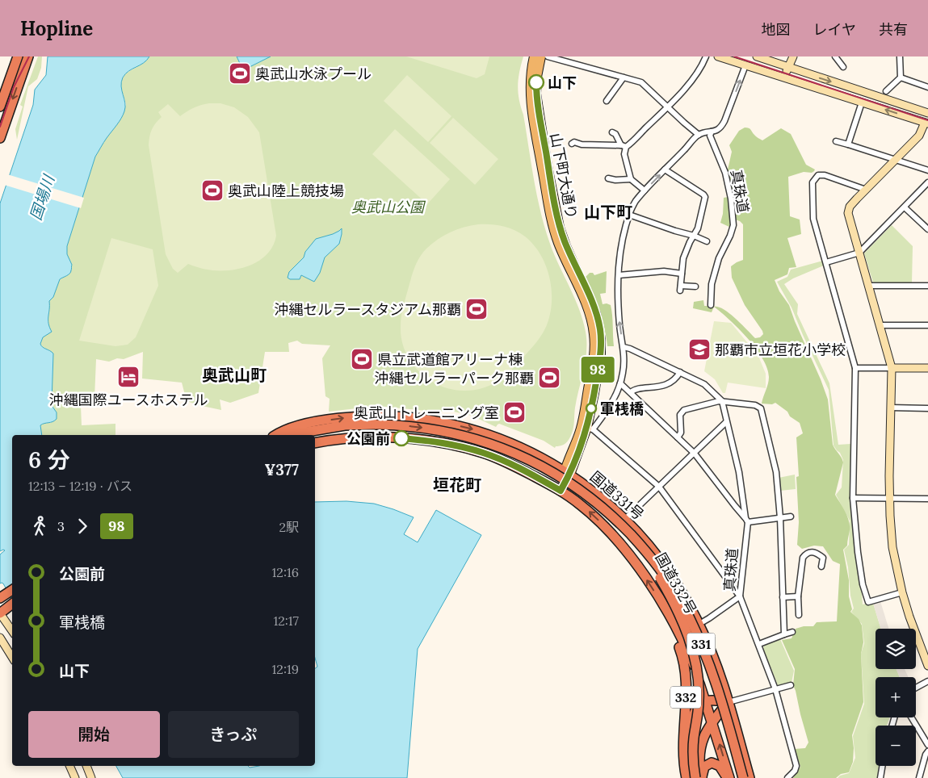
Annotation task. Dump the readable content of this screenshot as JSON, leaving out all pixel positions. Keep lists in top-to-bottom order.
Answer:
{
  "streets": {
    "highway": [
      "国道331号",
      "国道332号",
      "331",
      "332"
    ],
    "main road": ["山下町大通り"],
    "street": ["真珠道"]
  },
  "crossings": [
    ["山下町大通り", "国道331号"],
    ["山下町大通り", "331"],
    ["国道331号", "国道332号"],
    ["国道331号", "332"],
    ["国道332号", "331"],
    ["331", "332"]
  ],
  "districts": ["山下町", "奥武山町", "垣花町"],
  "water": ["国場川"],
  "parks": ["奥武山公園"],
  "places": {
    "sports": [
      "奥武山水泳プール",
      "奥武山陸上競技場",
      "沖縄セルラースタジアム那覇",
      "県立武道館アリーナ棟",
      "沖縄セルラーパーク那覇",
      "奥武山トレーニング室"
    ],
    "other": ["山下", "軍桟橋", "公園前"],
    "school or university": ["那覇市立垣花小学校"],
    "hotel": ["沖縄国際ユースホステル"]
  },
  "lines": ["bus line 98"],
  "page": {
    "header": "Hopline",
    "nav": ["地図", "レイヤ", "共有"],
    "on_map": "98",
    "heading": ["6 分", "12:13 – 12:19 · バス", "¥377"],
    "legs": ["3", "98", "2駅"],
    "list": [
      {
        "name": "公園前",
        "value": "12:16"
      },
      {
        "name": "軍桟橋",
        "value": "12:17"
      },
      {
        "name": "山下",
        "value": "12:19"
      }
    ],
    "map_buttons": ["+", "−"],
    "buttons": ["開始", "きっぷ"]
  }
}
